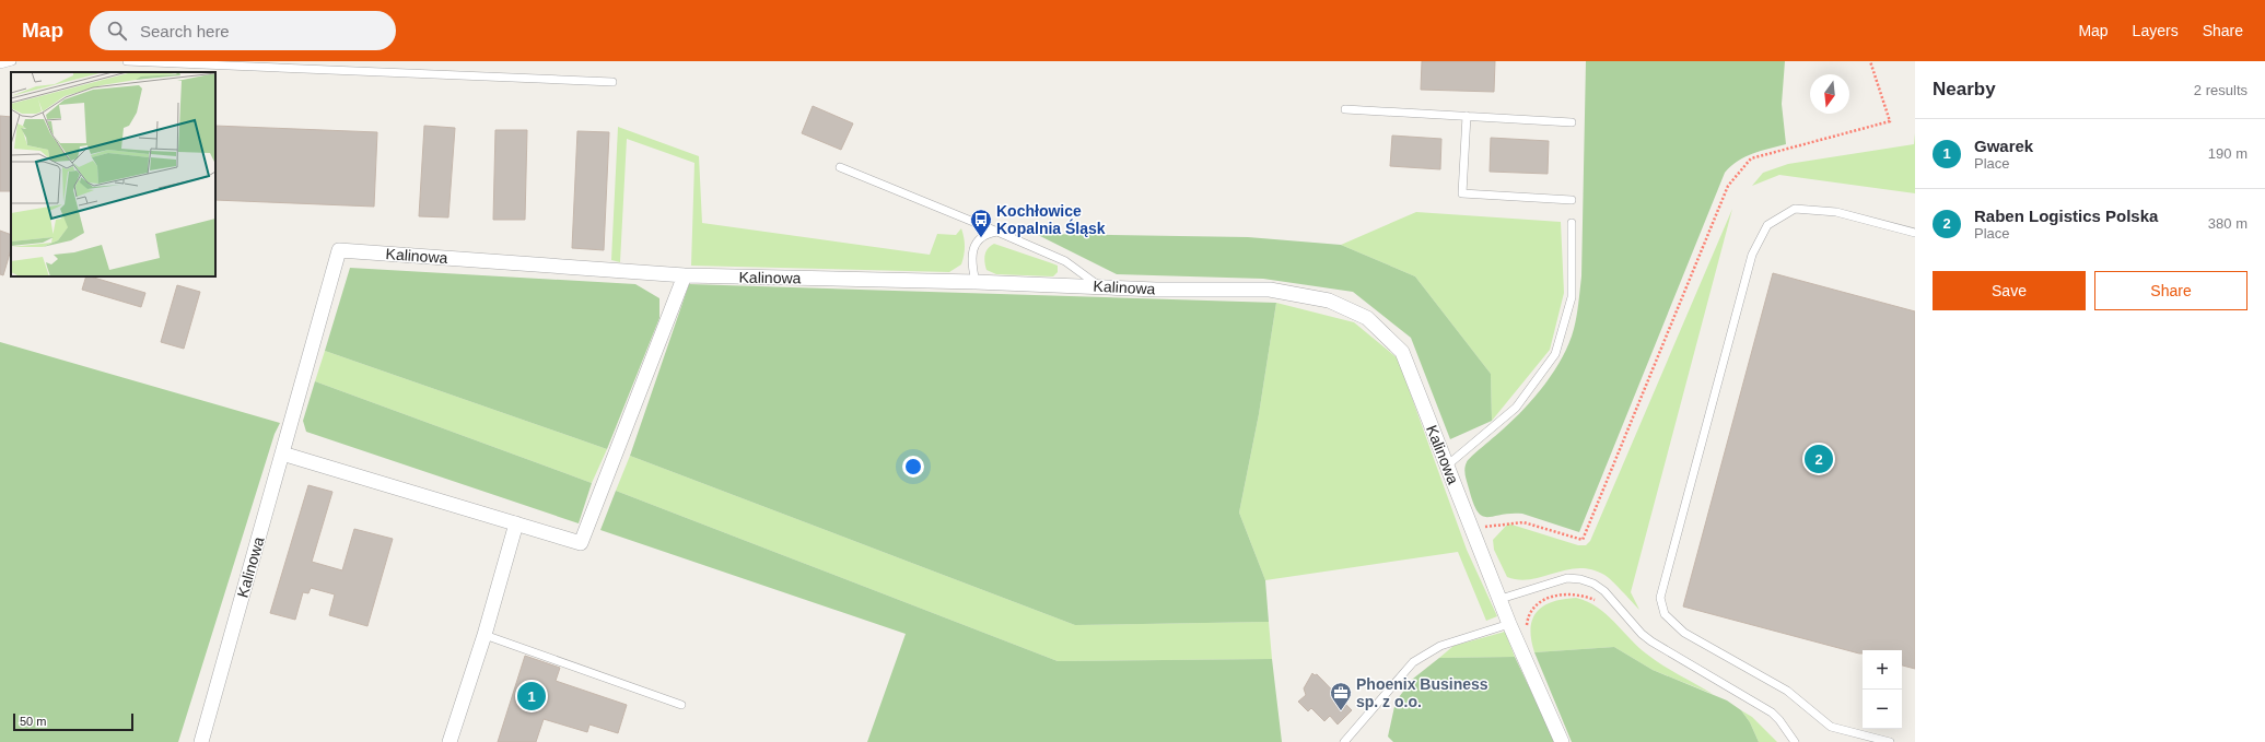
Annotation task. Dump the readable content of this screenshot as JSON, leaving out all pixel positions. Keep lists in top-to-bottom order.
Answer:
{
  "streets": {
    "street": ["Kalinowa"]
  },
  "places": {
    "bus stop": ["Kochłowice Kopalnia Śląsk"],
    "office": ["Phoenix Business sp. z o.o."]
  },
  "scale_bar": "50 m",
  "north": "bottom",
  "page": {
    "header": "Map",
    "search": "Search here",
    "nav": ["Map", "Layers", "Share"],
    "heading": ["Nearby", "2 results"],
    "list": [
      {
        "mark": "1",
        "name": "Gwarek",
        "note": "Place",
        "value": "190 m"
      },
      {
        "mark": "2",
        "name": "Raben Logistics Polska",
        "note": "Place",
        "value": "380 m"
      }
    ],
    "buttons": ["Save", "Share"],
    "pins": ["2", "1"],
    "map_buttons": ["+", "−"],
    "scale": "50 m"
  }
}
